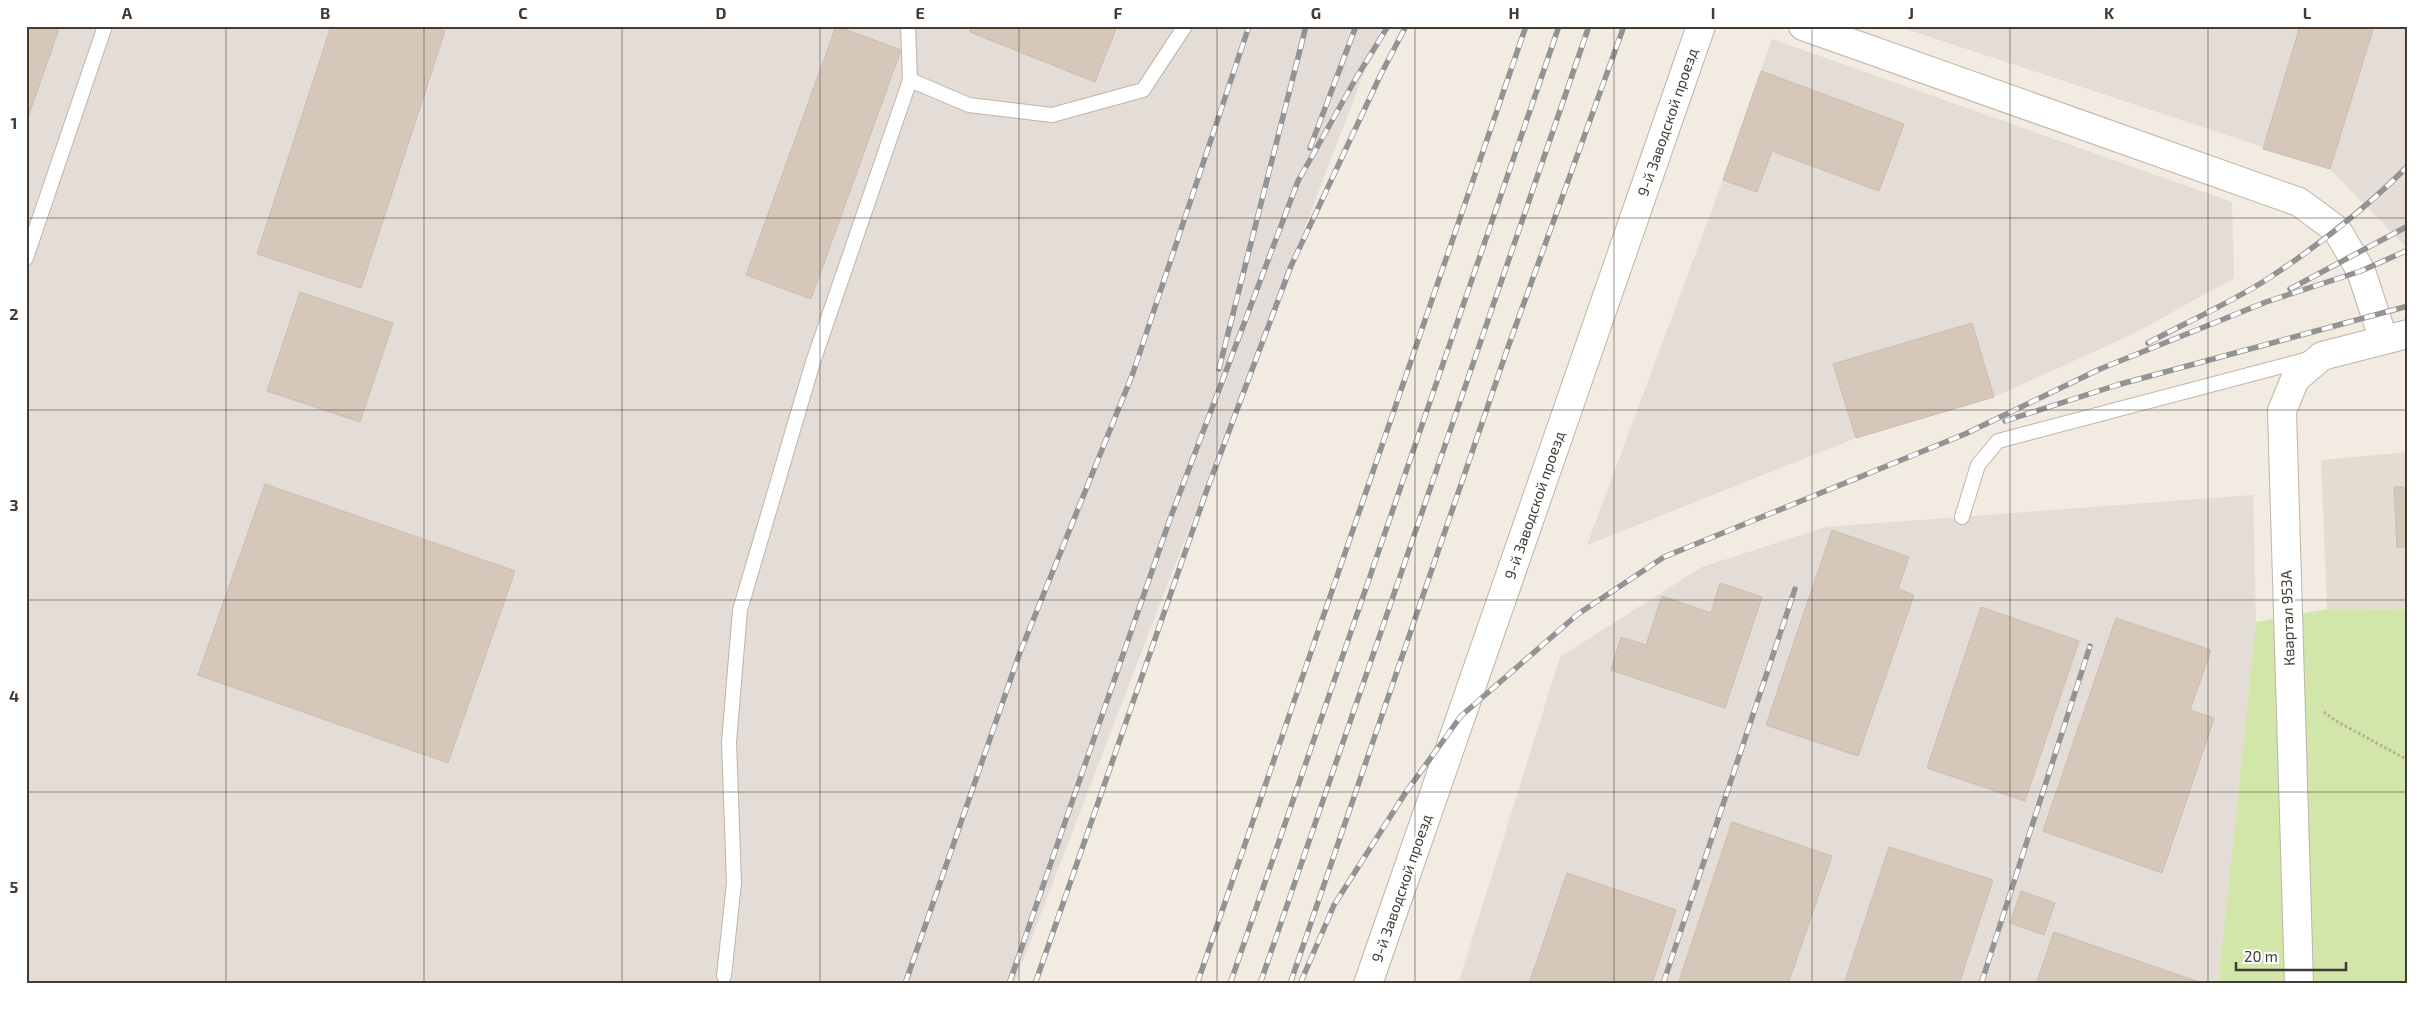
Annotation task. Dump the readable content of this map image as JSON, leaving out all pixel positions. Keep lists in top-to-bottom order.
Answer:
{
  "streets": {
    "street": ["9-й Заводской проезд", "Квартал 953А"]
  },
  "scale_bar": "20 m",
  "grid": {
    "columns": [
      "A",
      "B",
      "C",
      "D",
      "E",
      "F",
      "G",
      "H",
      "I",
      "J",
      "K",
      "L"
    ],
    "rows": [
      "1",
      "2",
      "3",
      "4",
      "5"
    ]
  }
}
